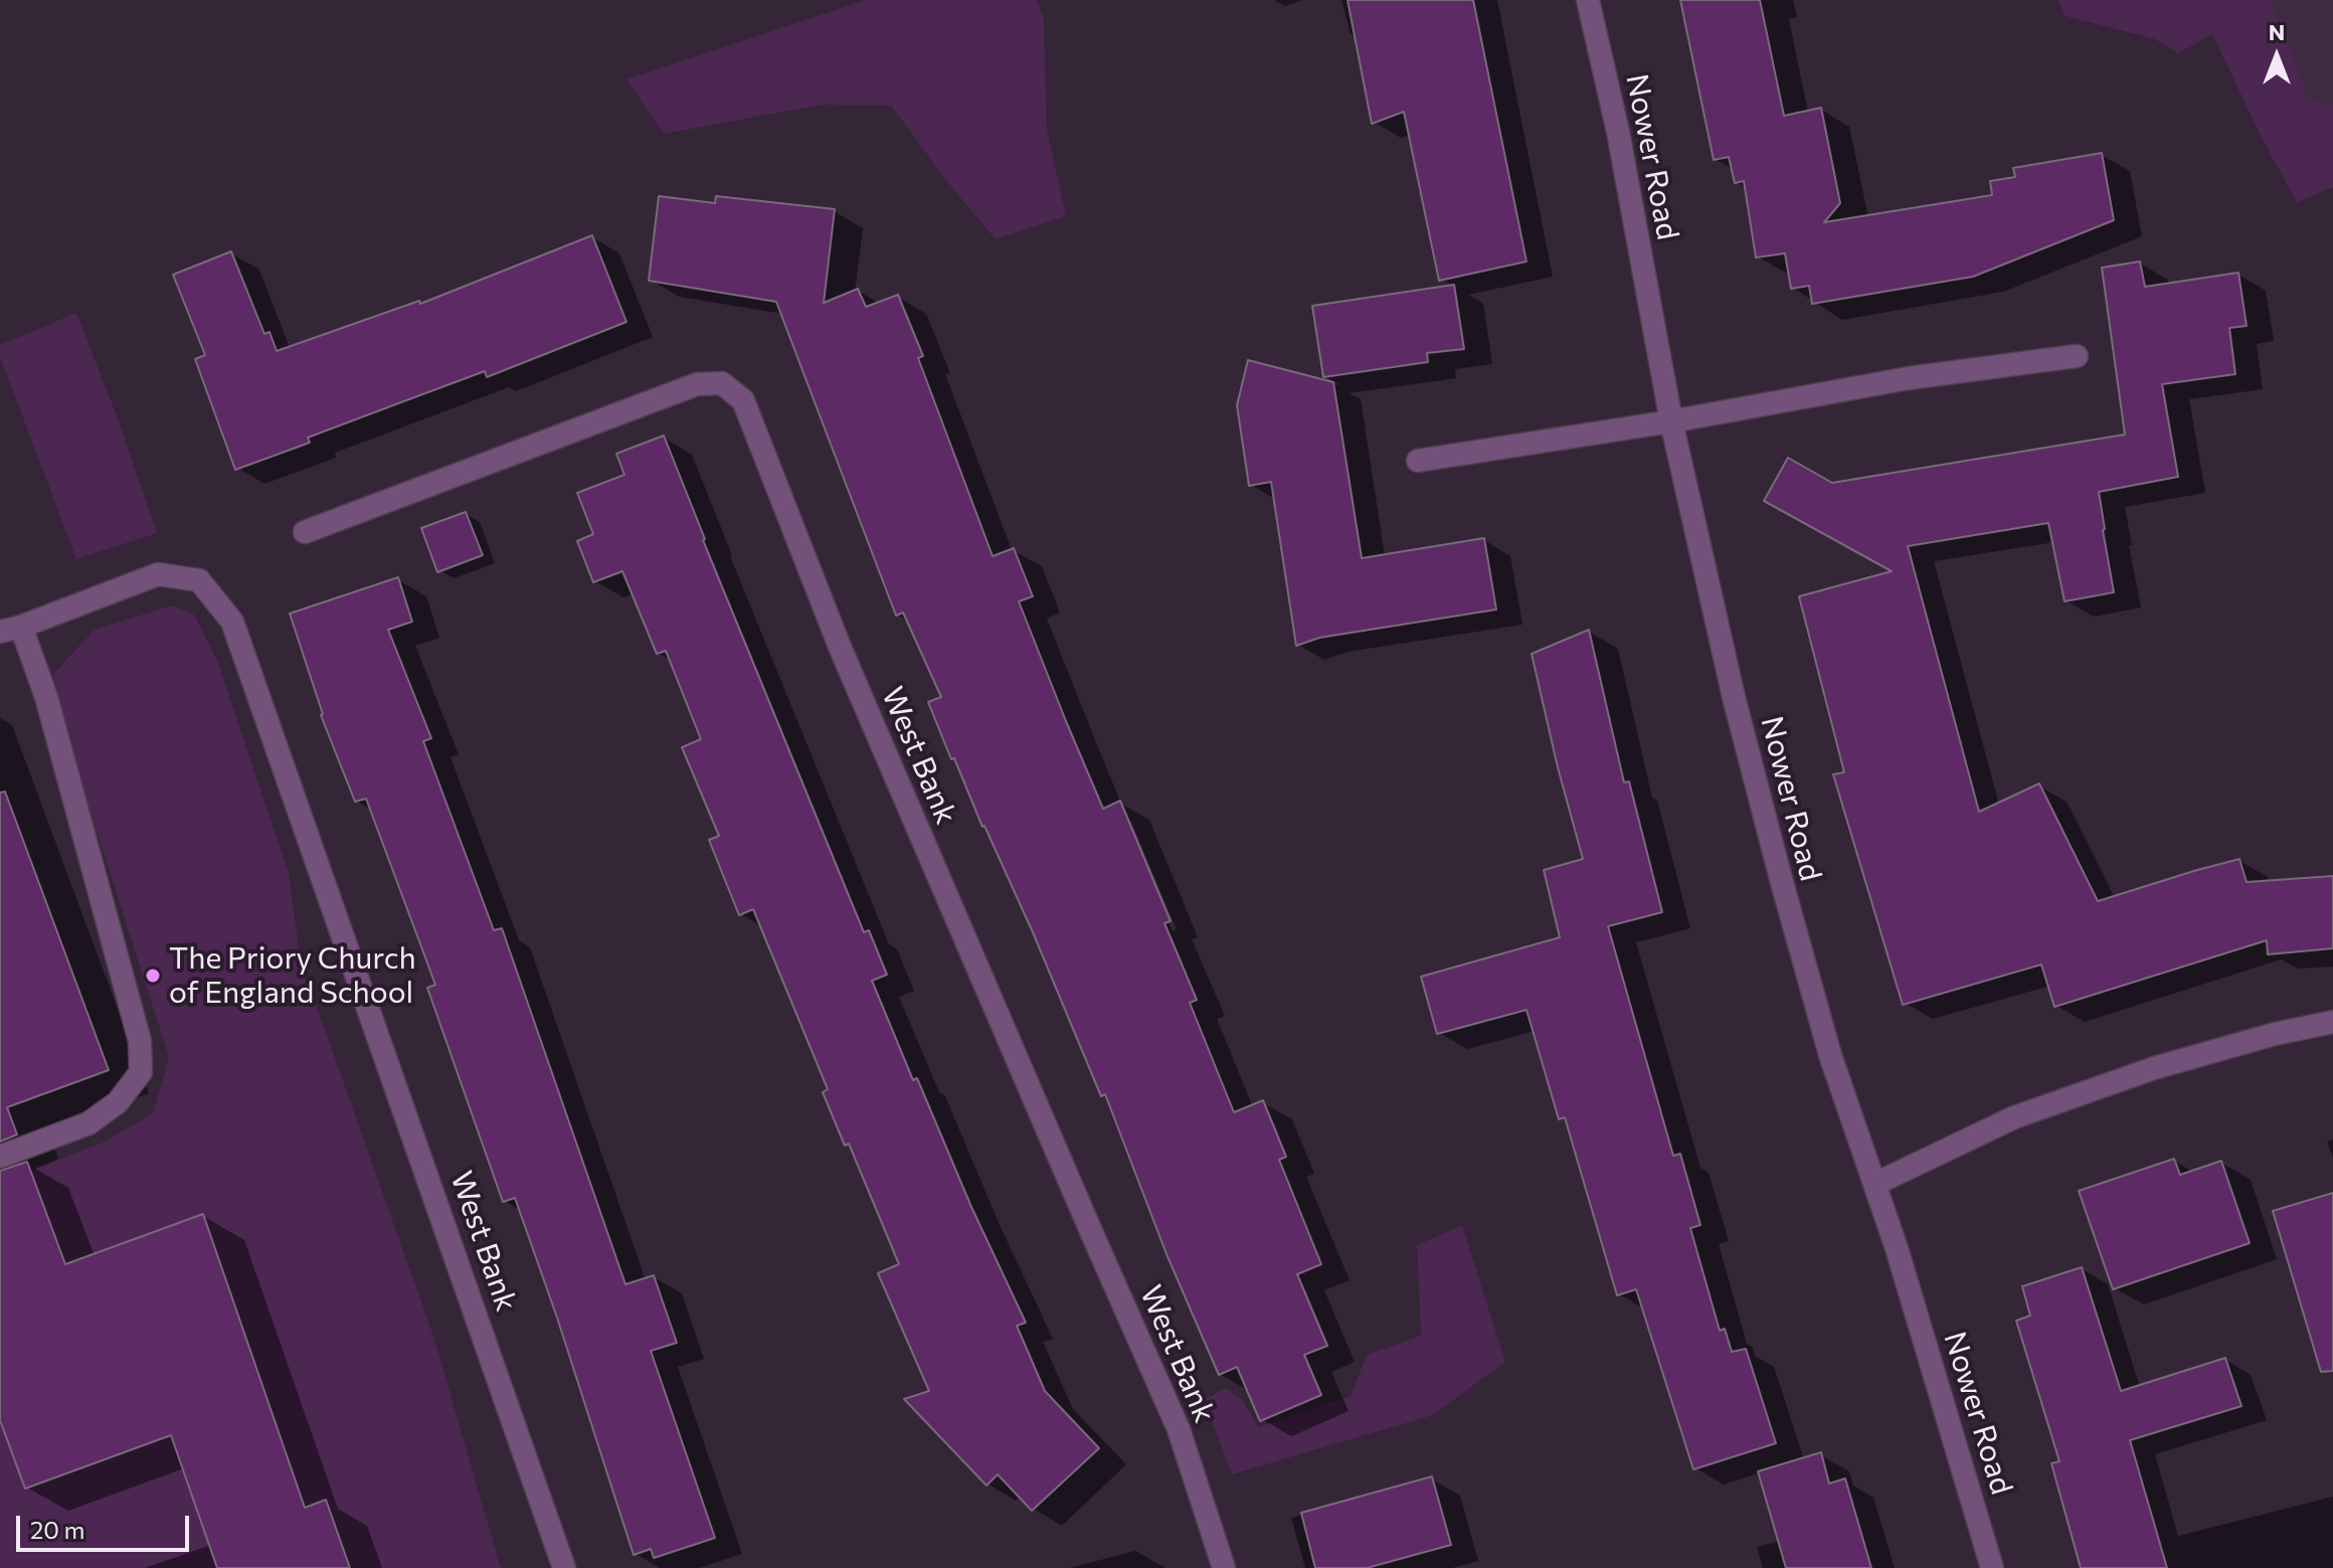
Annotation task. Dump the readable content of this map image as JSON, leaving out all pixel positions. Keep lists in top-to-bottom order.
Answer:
{
  "streets": {
    "street": ["Nower Road", "West Bank"]
  },
  "places": ["The Priory Church of England School"],
  "scale_bar": "20 m",
  "north": "top"
}
